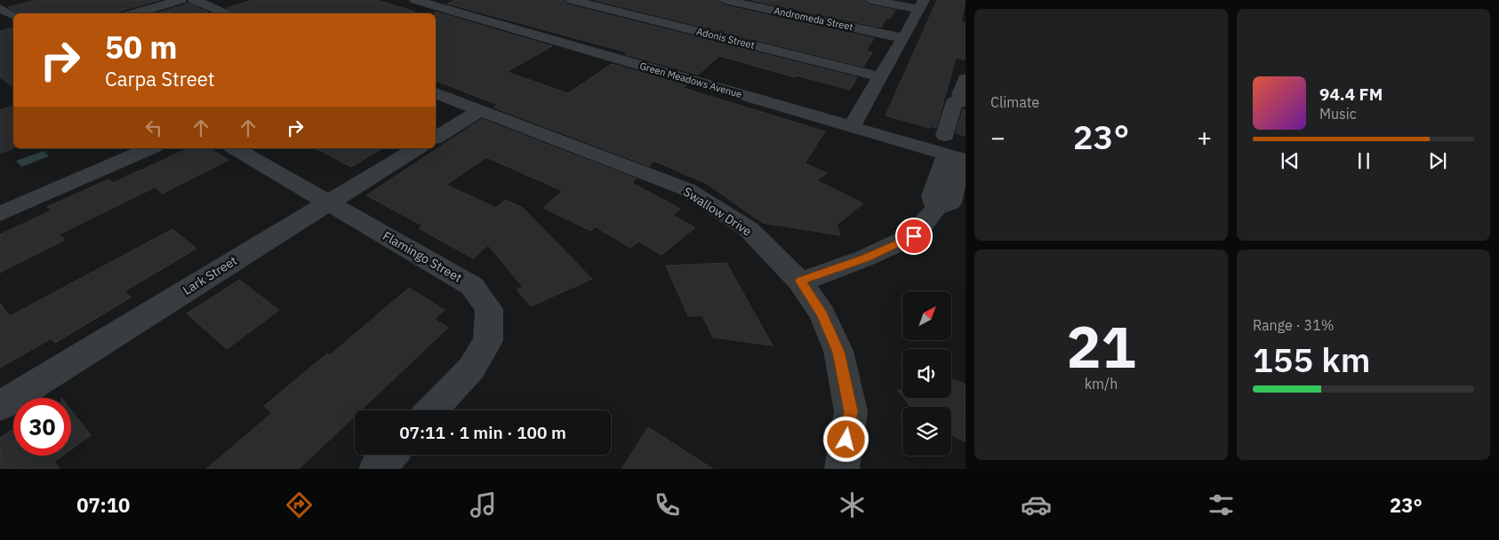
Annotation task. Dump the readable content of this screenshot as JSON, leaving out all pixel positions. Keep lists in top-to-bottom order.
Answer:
{
  "streets": {
    "street": [
      "Andromeda Street",
      "Adonis Street",
      "Green Meadows Avenue",
      "Swallow Drive",
      "Flamingo Street",
      "Lark Street"
    ]
  },
  "crossings": [
    ["Flamingo Street", "Lark Street"]
  ],
  "north": "top right",
  "page": {
    "tile": [
      "Climate",
      ["21", "km/h"],
      ["Range · 31%", "155 km"]
    ],
    "turn": ["50 m", "Carpa Street"],
    "song": ["94.4 FM", "Music"],
    "heat": ["−", "23°", "+"],
    "limit": "30",
    "trip": "07:11 · 1 min · 100 m",
    "tabs": ["07:10", "23°"]
  }
}
